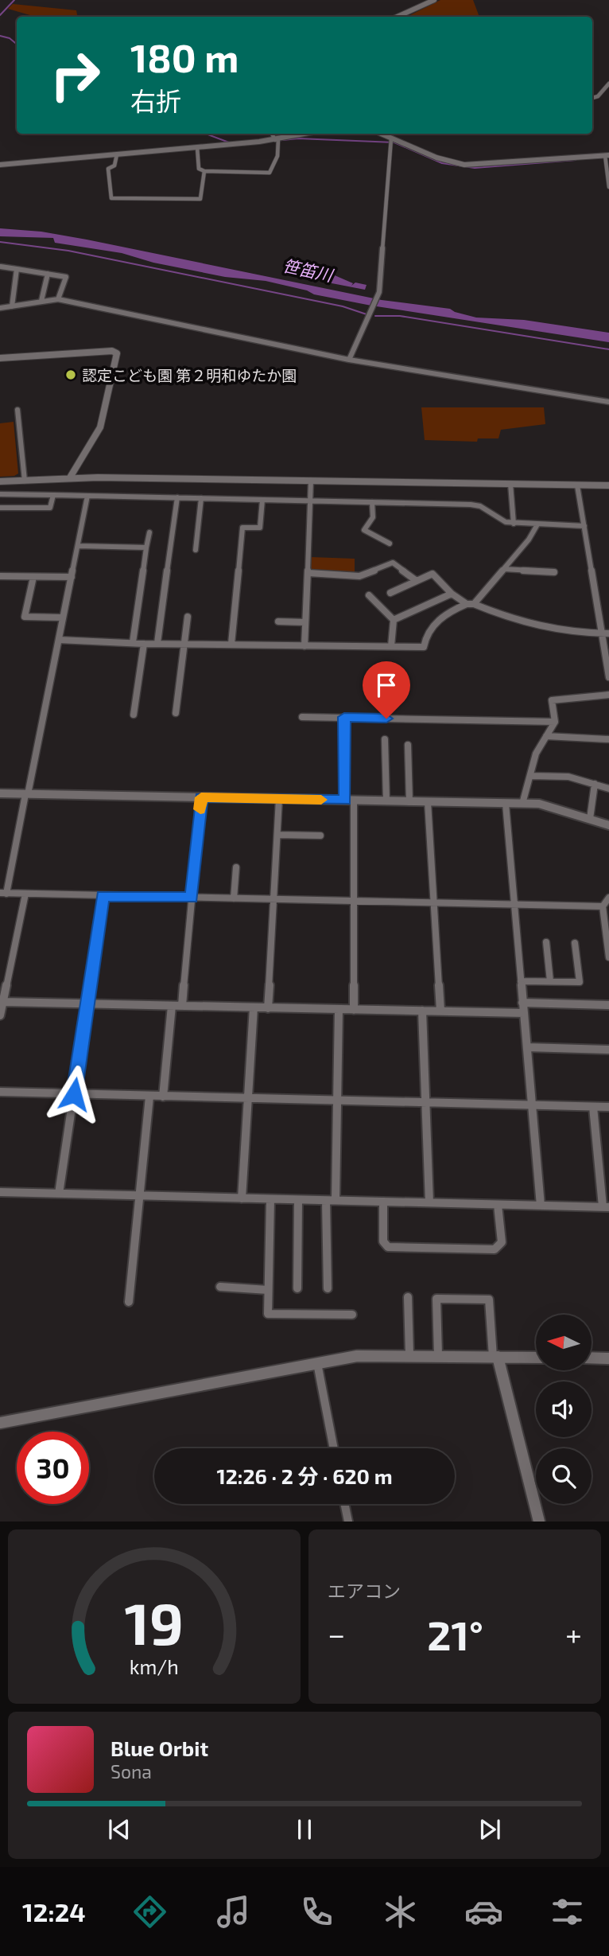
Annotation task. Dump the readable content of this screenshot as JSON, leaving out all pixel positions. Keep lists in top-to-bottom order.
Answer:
{
  "water": ["笹笛川"],
  "places": ["認定こども園 第２明和ゆたか園"],
  "north": "left",
  "page": {
    "turn": ["180 m", "右折"],
    "limit": "30",
    "trip": "12:26 · 2 分 · 620 m",
    "tile": "エアコン",
    "heat": ["−", "21°", "+"],
    "song": ["Blue Orbit", "Sona"],
    "tabs": "12:24",
    "gauge": ["19", "km/h"]
  }
}
